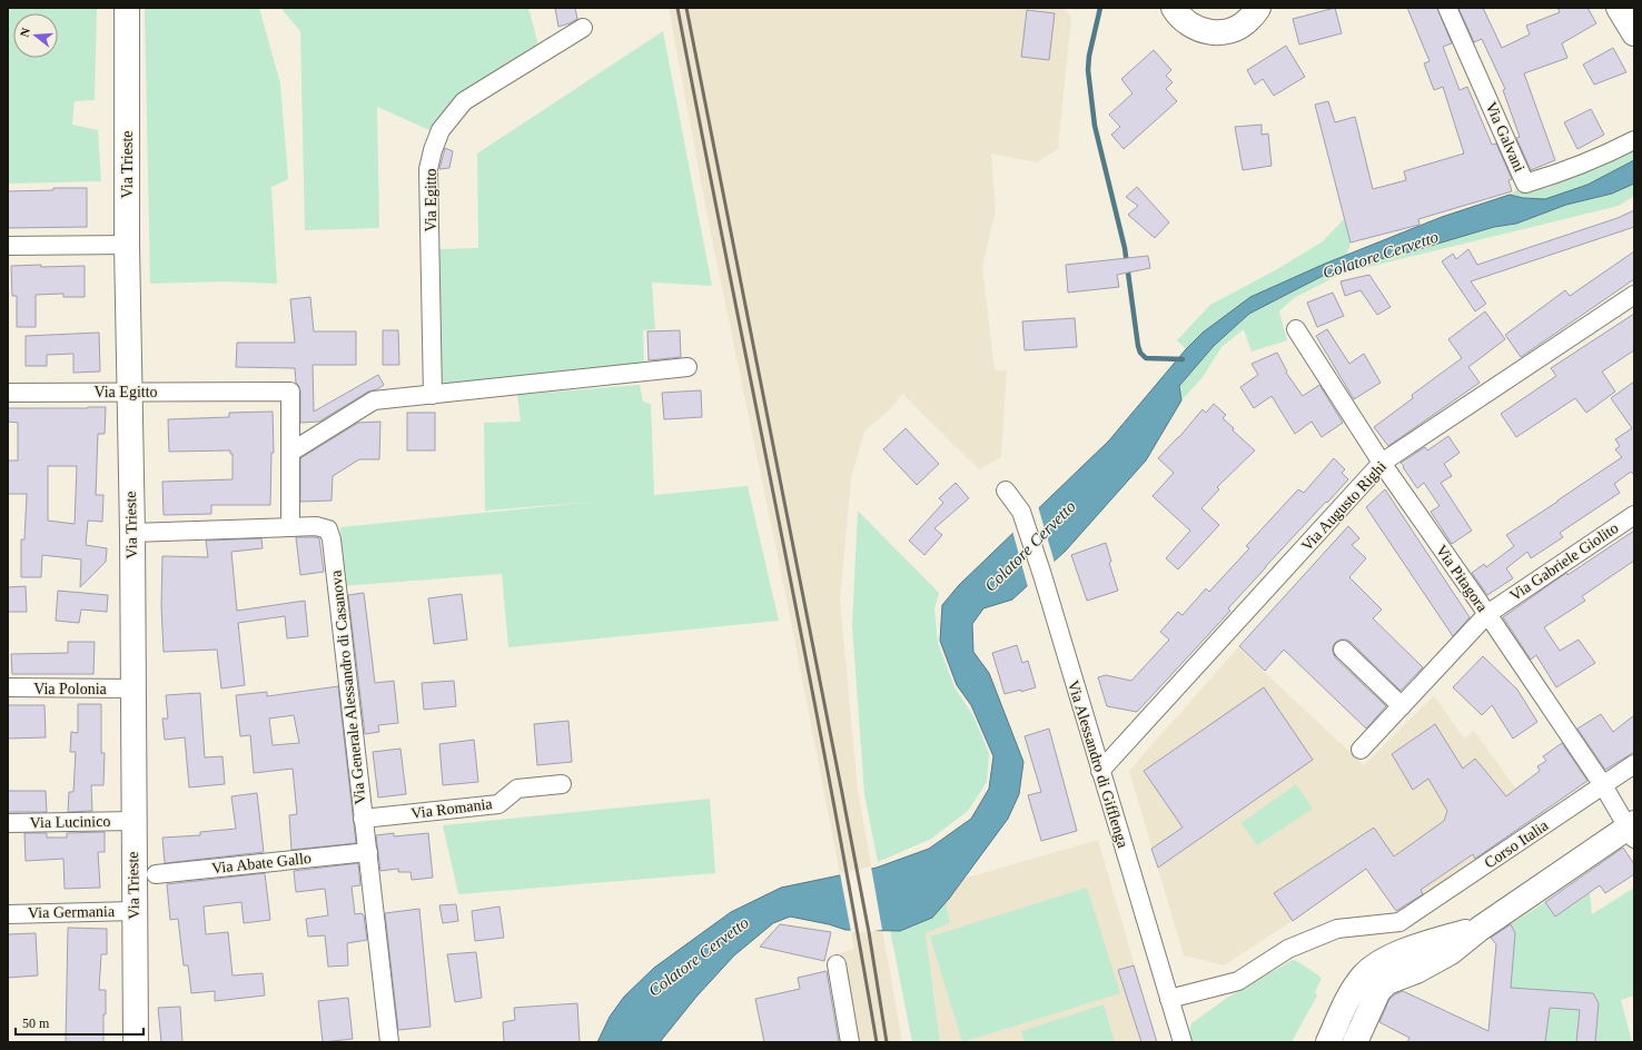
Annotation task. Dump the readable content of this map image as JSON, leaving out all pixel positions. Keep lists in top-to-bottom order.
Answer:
{
  "streets": {
    "street": [
      "Via Galvani",
      "Via Trieste",
      "Via Egitto",
      "Via Augusto Righi",
      "Via Gabriele Giolito",
      "Via Pitagora",
      "Via Generale Alessandro di Casanova",
      "Via Polonia",
      "Via Alessandro di Gifflenga",
      "Via Romania",
      "Via Lucinico",
      "Corso Italia",
      "Via Abate Gallo",
      "Via Germania"
    ]
  },
  "crossings": [
    ["Via Trieste", "Via Egitto"],
    ["Via Trieste", "Via Generale Alessandro di Casanova"],
    ["Via Trieste", "Via Polonia"],
    ["Via Trieste", "Via Lucinico"],
    ["Via Trieste", "Via Germania"],
    ["Via Egitto", "Via Generale Alessandro di Casanova"],
    ["Via Augusto Righi", "Via Pitagora"],
    ["Via Augusto Righi", "Via Alessandro di Gifflenga"],
    ["Via Gabriele Giolito", "Via Pitagora"],
    ["Via Pitagora", "Corso Italia"],
    ["Via Generale Alessandro di Casanova", "Via Romania"],
    ["Via Generale Alessandro di Casanova", "Via Abate Gallo"],
    ["Via Alessandro di Gifflenga", "Corso Italia"]
  ],
  "water": ["Colatore Cervetto"],
  "scale_bar": "50 m",
  "north": "left"
}
